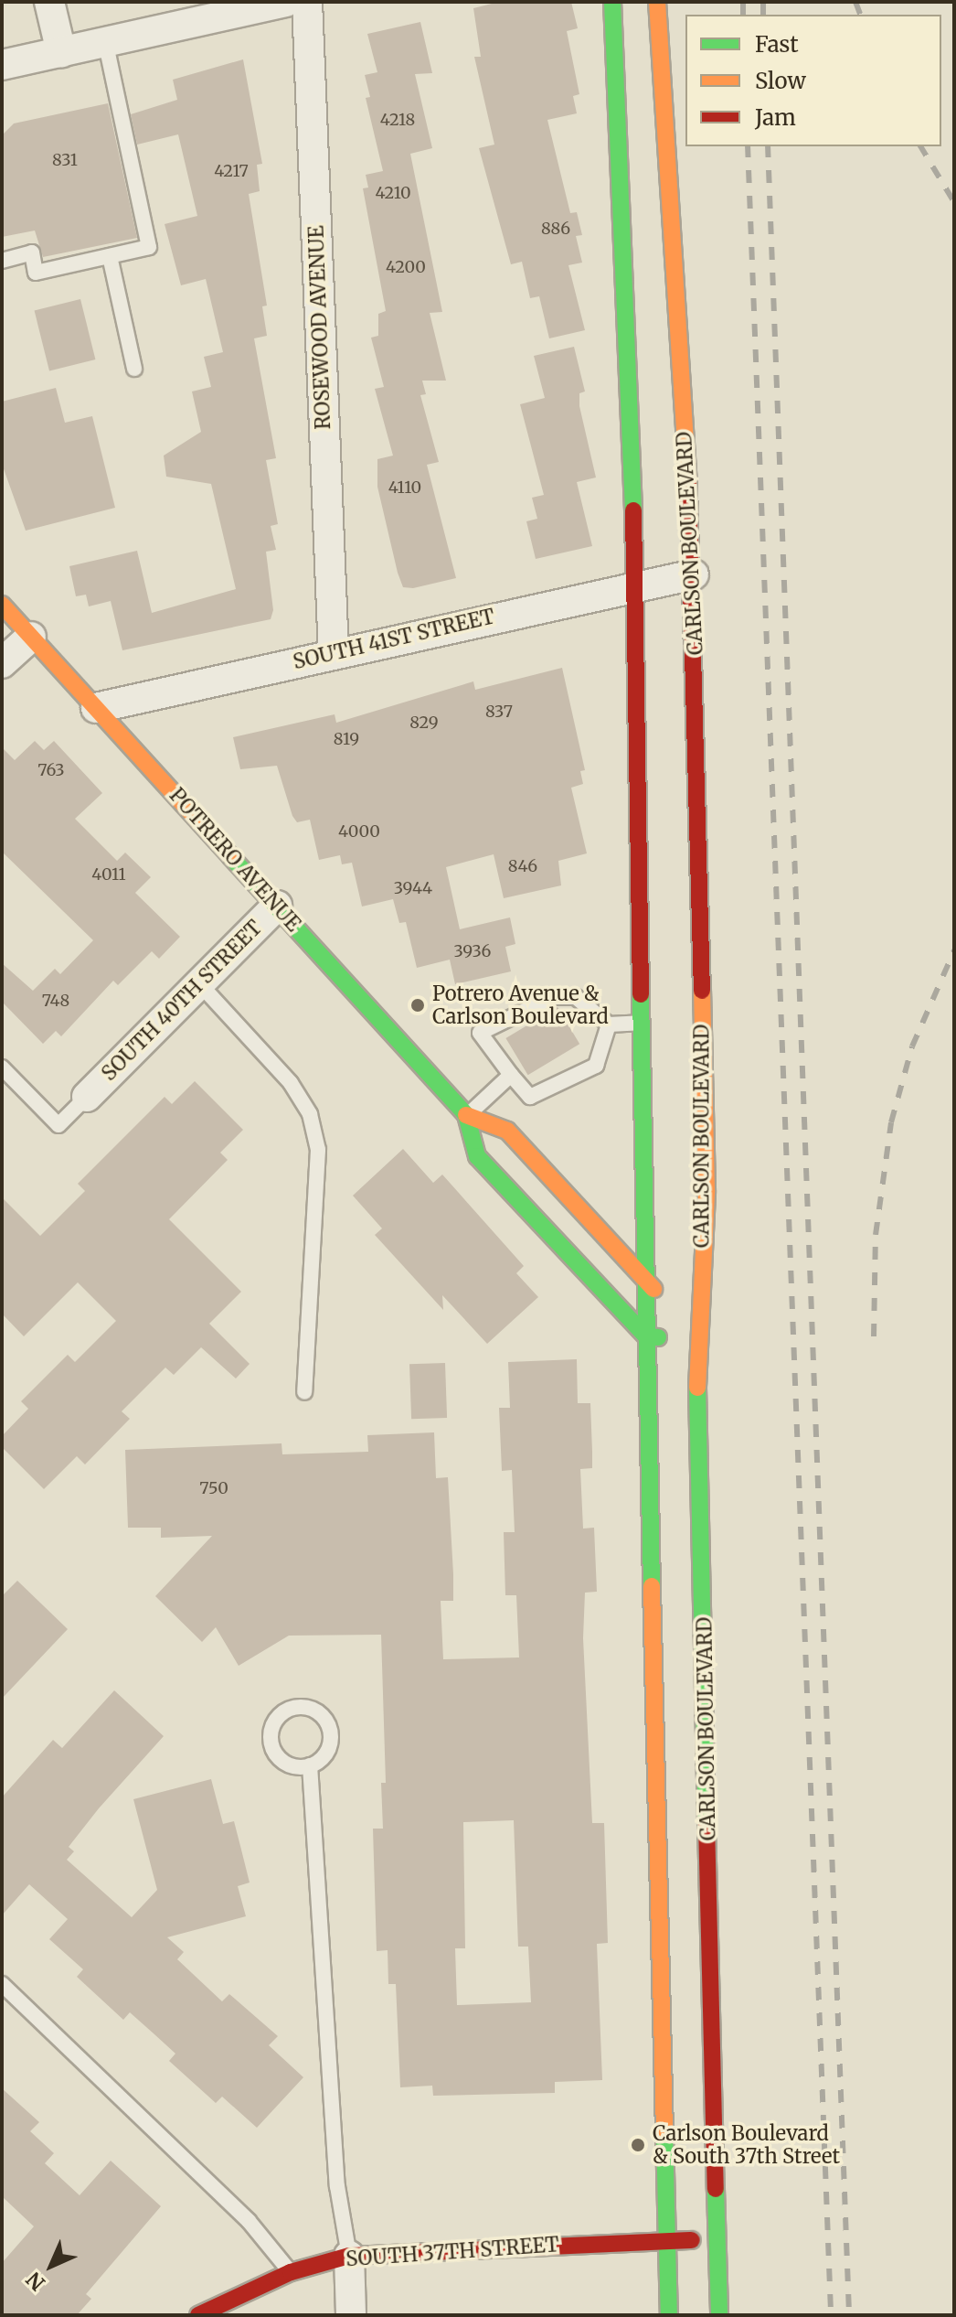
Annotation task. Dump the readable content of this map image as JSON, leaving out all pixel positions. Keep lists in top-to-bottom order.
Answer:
{
  "streets": {
    "main road": ["CARLSON BOULEVARD", "POTRERO AVENUE", "SOUTH 37TH STREET"],
    "street": ["ROSEWOOD AVENUE", "SOUTH 41ST STREET", "SOUTH 40TH STREET"]
  },
  "crossings": [
    ["ROSEWOOD AVENUE", "SOUTH 41ST STREET"],
    ["CARLSON BOULEVARD", "SOUTH 41ST STREET"],
    ["CARLSON BOULEVARD", "SOUTH 37TH STREET"],
    ["SOUTH 41ST STREET", "POTRERO AVENUE"],
    ["POTRERO AVENUE", "SOUTH 40TH STREET"]
  ],
  "places": ["Potrero Avenue & Carlson Boulevard", "Carlson Boulevard & South 37th Street"],
  "house_numbers": [
    "4218",
    "831",
    "4217",
    "4210",
    "886",
    "4200",
    "4110",
    "837",
    "829",
    "819",
    "763",
    "4000",
    "846",
    "4011",
    "3944",
    "3936",
    "748",
    "750"
  ],
  "legend": ["Fast", "Slow", "Jam"],
  "north": "bottom left"
}
